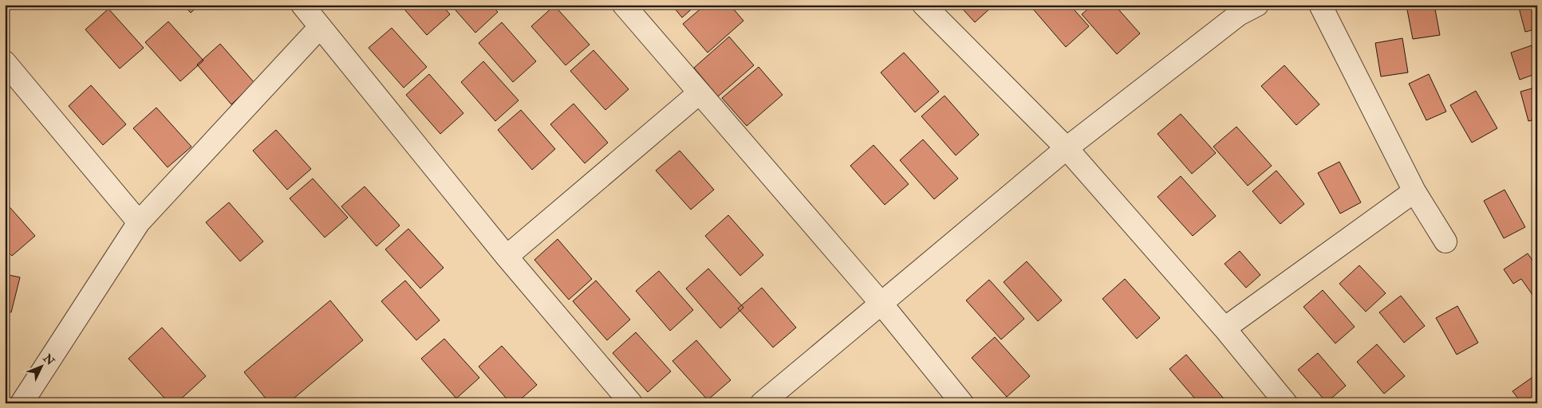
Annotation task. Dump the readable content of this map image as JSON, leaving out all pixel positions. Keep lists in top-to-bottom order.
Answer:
{
  "north": "top right"
}
